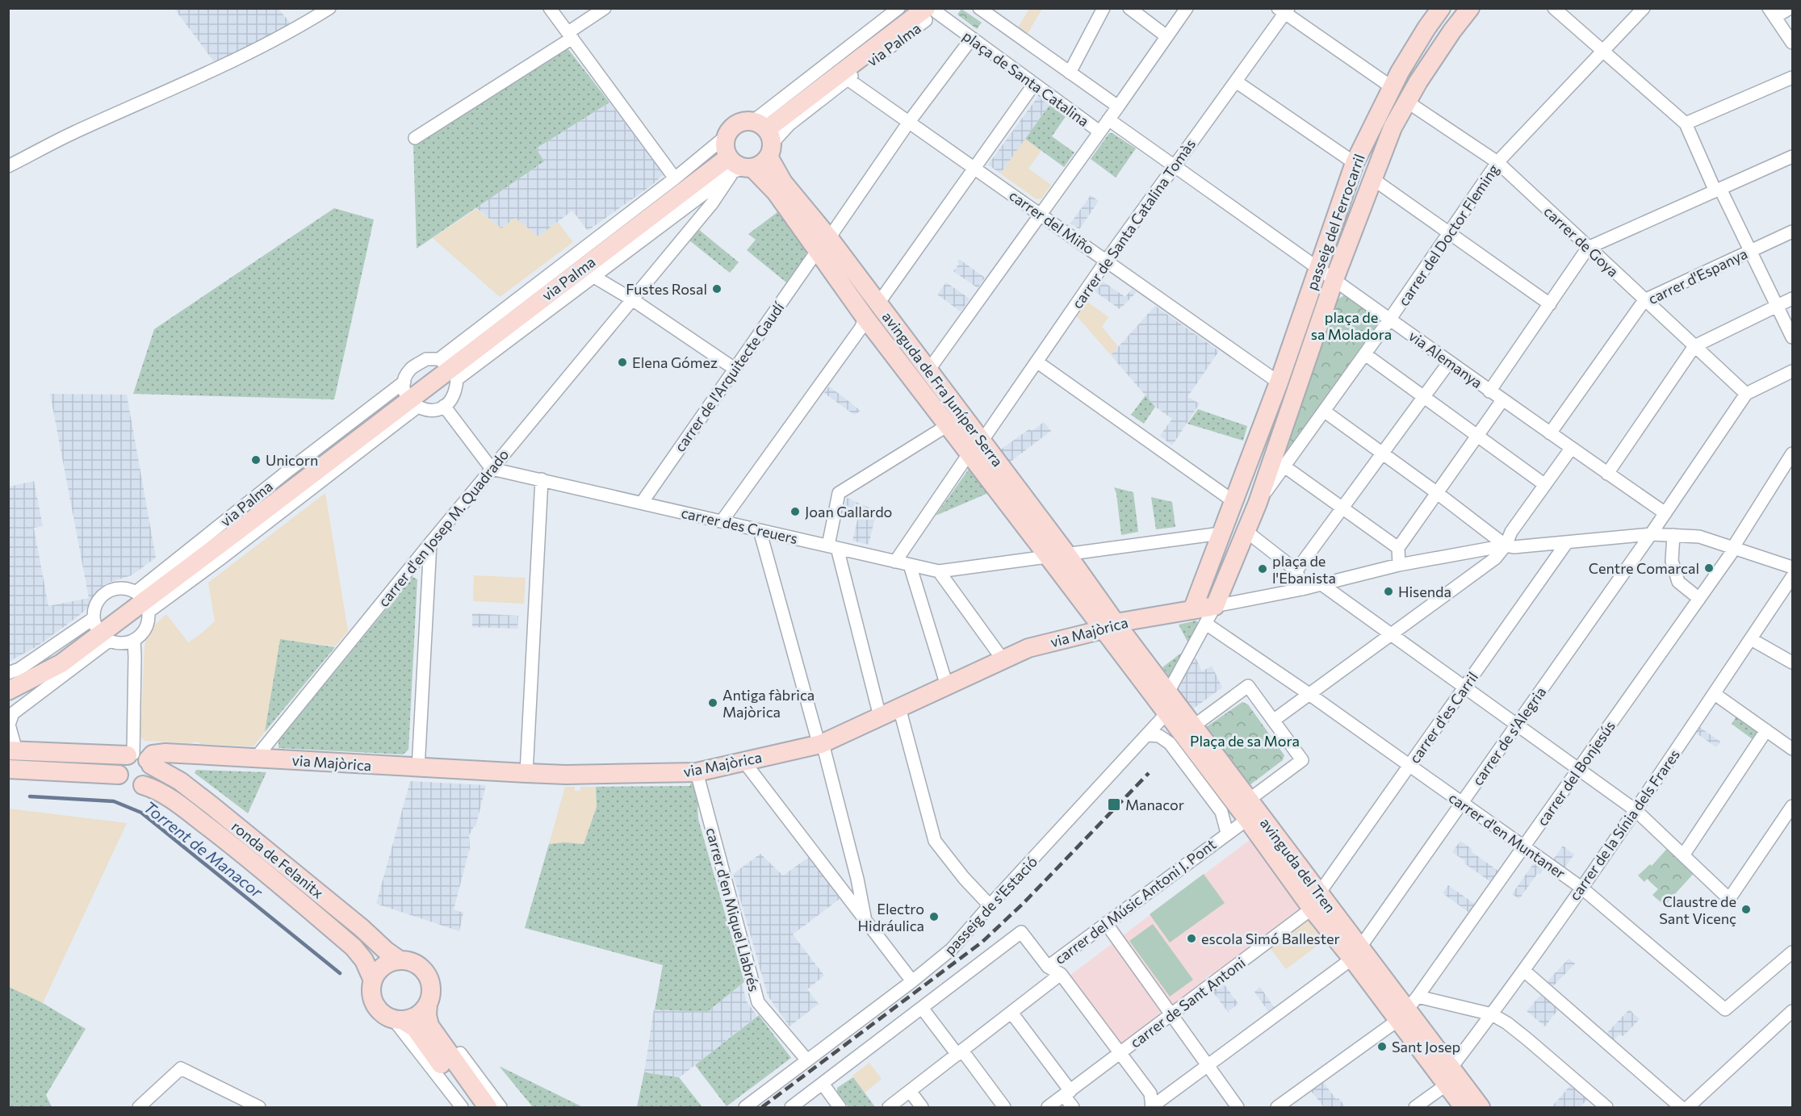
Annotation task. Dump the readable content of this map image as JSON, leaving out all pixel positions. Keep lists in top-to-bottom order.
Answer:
{
  "streets": {
    "main road": [
      "via Palma",
      "passeig del Ferrocarril",
      "avinguda de Fra Juníper Serra",
      "via Majòrica",
      "ronda de Felanitx",
      "avinguda del Tren"
    ],
    "street": [
      "plaça de Santa Catalina",
      "carrer del Miño",
      "carrer de Santa Catalina Tomàs",
      "carrer del Doctor Fleming",
      "carrer de Goya",
      "carrer d'Espanya",
      "via Alemanya",
      "carrer de l'Arquitecte Gaudí",
      "carrer des Creuers",
      "carrer d'en Josep M. Quadrado",
      "carrer d'es Carril",
      "carrer de s'Alegria",
      "carrer del Bonjesús",
      "carrer de la Sínia dels Frares",
      "carrer d'en Muntaner",
      "carrer del Músic Antoni J. Pont",
      "passeig de s'Estació",
      "carrer d'en Miquel Llabrés",
      "carrer de Sant Antoni"
    ]
  },
  "crossings": [
    ["via Palma", "plaça de Santa Catalina"],
    ["via Palma", "carrer del Miño"],
    ["via Palma", "avinguda de Fra Juníper Serra"],
    ["via Palma", "carrer d'en Josep M. Quadrado"],
    ["plaça de Santa Catalina", "via Alemanya"],
    ["plaça de Santa Catalina", "carrer de l'Arquitecte Gaudí"],
    ["carrer del Miño", "passeig del Ferrocarril"],
    ["carrer del Miño", "carrer de Santa Catalina Tomàs"],
    ["carrer del Miño", "carrer de l'Arquitecte Gaudí"],
    ["passeig del Ferrocarril", "carrer del Doctor Fleming"],
    ["passeig del Ferrocarril", "carrer de Goya"],
    ["passeig del Ferrocarril", "via Alemanya"],
    ["passeig del Ferrocarril", "carrer des Creuers"],
    ["passeig del Ferrocarril", "via Majòrica"],
    ["passeig del Ferrocarril", "passeig de s'Estació"],
    ["carrer de Santa Catalina Tomàs", "via Alemanya"],
    ["carrer de Santa Catalina Tomàs", "avinguda de Fra Juníper Serra"],
    ["carrer de Santa Catalina Tomàs", "carrer des Creuers"],
    ["carrer del Doctor Fleming", "carrer de Goya"],
    ["carrer del Doctor Fleming", "via Alemanya"],
    ["carrer de Goya", "carrer d'Espanya"],
    ["carrer de Goya", "carrer de s'Alegria"],
    ["carrer d'Espanya", "via Alemanya"],
    ["via Alemanya", "carrer de s'Alegria"],
    ["carrer de l'Arquitecte Gaudí", "avinguda de Fra Juníper Serra"],
    ["carrer de l'Arquitecte Gaudí", "carrer des Creuers"],
    ["avinguda de Fra Juníper Serra", "carrer des Creuers"],
    ["avinguda de Fra Juníper Serra", "carrer d'en Josep M. Quadrado"],
    ["avinguda de Fra Juníper Serra", "via Majòrica"],
    ["carrer des Creuers", "carrer d'en Josep M. Quadrado"],
    ["carrer d'en Josep M. Quadrado", "via Majòrica"],
    ["via Majòrica", "ronda de Felanitx"],
    ["via Majòrica", "passeig de s'Estació"],
    ["via Majòrica", "carrer d'en Miquel Llabrés"],
    ["carrer d'es Carril", "carrer d'en Muntaner"],
    ["carrer d'es Carril", "avinguda del Tren"],
    ["carrer d'es Carril", "carrer de Sant Antoni"],
    ["carrer de s'Alegria", "carrer d'en Muntaner"],
    ["carrer de s'Alegria", "avinguda del Tren"],
    ["carrer del Bonjesús", "carrer d'en Muntaner"],
    ["carrer del Bonjesús", "avinguda del Tren"],
    ["carrer de la Sínia dels Frares", "carrer d'en Muntaner"],
    ["carrer de la Sínia dels Frares", "avinguda del Tren"],
    ["carrer d'en Muntaner", "passeig de s'Estació"],
    ["avinguda del Tren", "carrer del Músic Antoni J. Pont"],
    ["avinguda del Tren", "passeig de s'Estació"],
    ["avinguda del Tren", "carrer de Sant Antoni"],
    ["carrer del Músic Antoni J. Pont", "passeig de s'Estació"],
    ["passeig de s'Estació", "carrer d'en Miquel Llabrés"]
  ],
  "water": ["Torrent de Manacor"],
  "parks": ["plaça de sa Moladora", "Plaça de sa Mora"],
  "places": {
    "other": [
      "Fustes Rosal",
      "Elena Gómez",
      "Unicorn",
      "Joan Gallardo",
      "Centre Comarcal",
      "plaça de l'Ebanista",
      "Hisenda",
      "Antiga fàbrica Majòrica",
      "Claustre de Sant Vicenç",
      "Electro Hidráulica",
      "escola Simó Ballester",
      "Sant Josep"
    ],
    "transit": ["Manacor"]
  }
}
